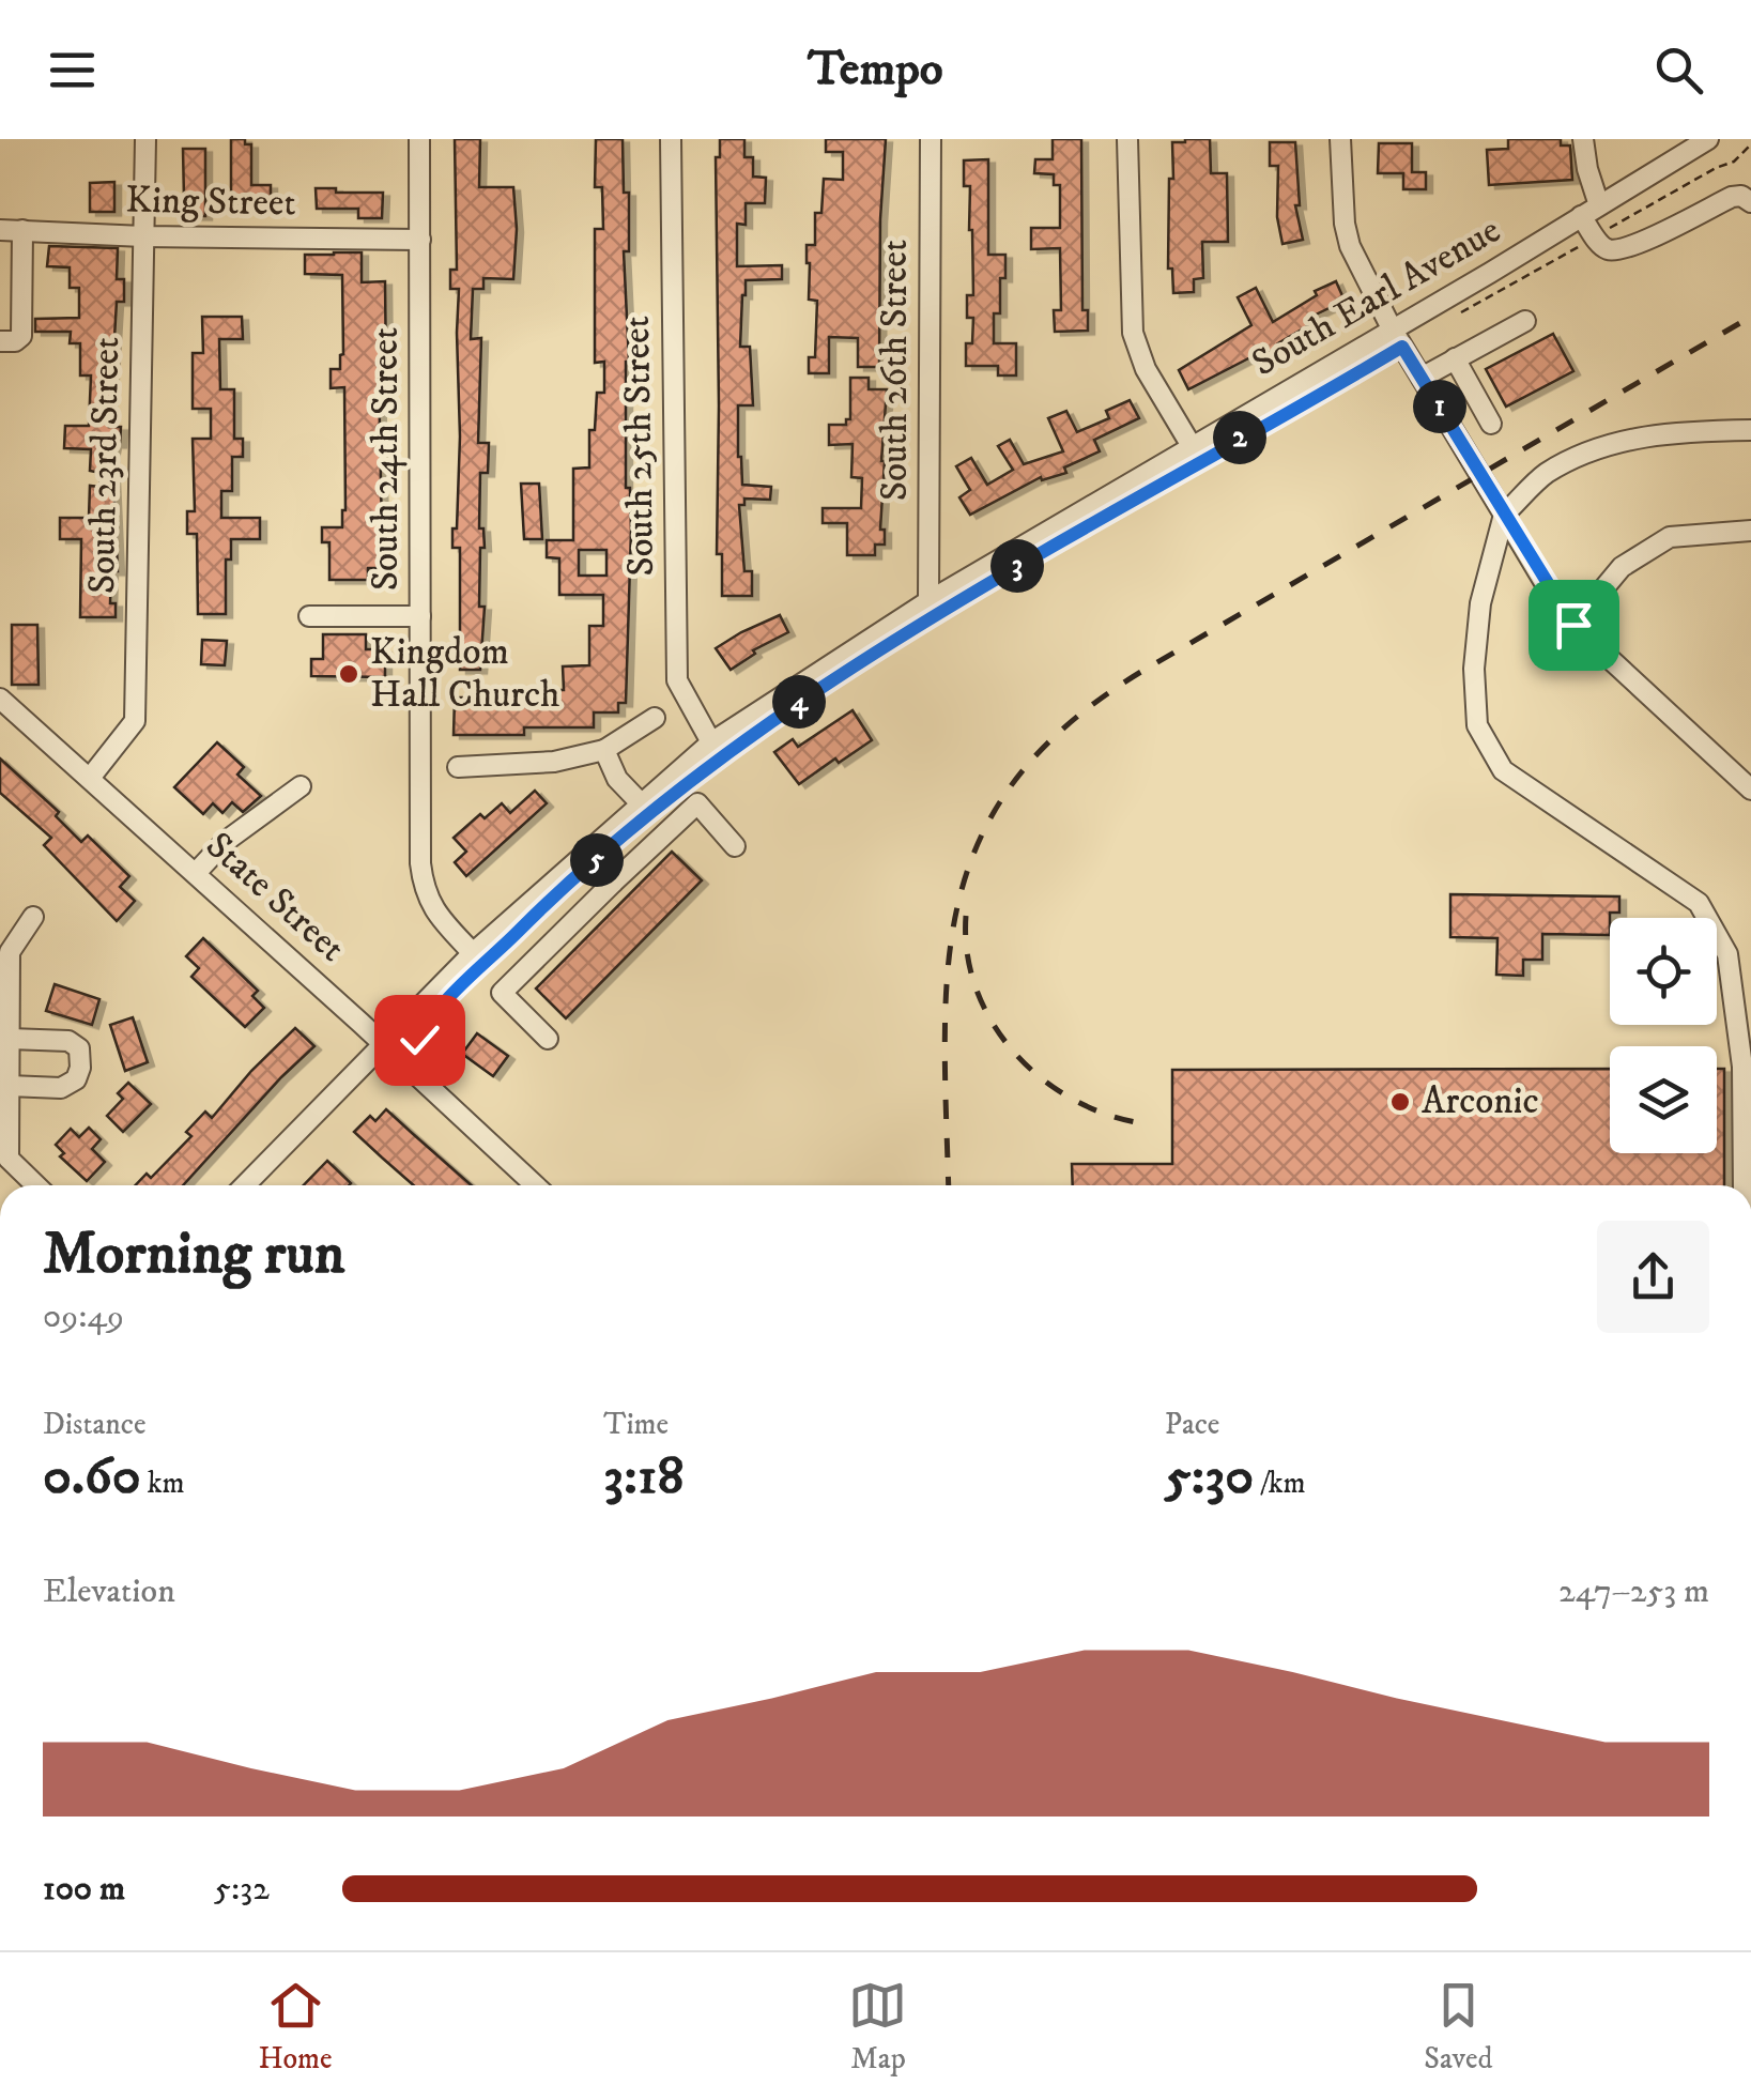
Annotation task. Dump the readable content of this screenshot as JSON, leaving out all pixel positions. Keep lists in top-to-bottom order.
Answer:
{
  "streets": {
    "street": [
      "King Street",
      "South Earl Avenue",
      "South 26th Street",
      "South 25th Street",
      "South 24th Street",
      "South 23rd Street",
      "State Street"
    ]
  },
  "crossings": [
    ["King Street", "South 24th Street"],
    ["King Street", "South 23rd Street"],
    ["South Earl Avenue", "South 26th Street"],
    ["South Earl Avenue", "South 25th Street"],
    ["South Earl Avenue", "South 24th Street"],
    ["South Earl Avenue", "State Street"],
    ["South 23rd Street", "State Street"]
  ],
  "places": ["Kingdom Hall Church", "Arconic"],
  "page": {
    "header": "Tempo",
    "pins": [
      "1",
      "2",
      "3",
      "4",
      "5"
    ],
    "heading": ["Morning run", "09:49"],
    "stats": [
      ["Distance", "0.60 km"],
      ["Time", "3:18"],
      ["Pace", "5:30 /km"]
    ],
    "chart": ["Elevation", "247–253 m"],
    "list": [
      {
        "name": "100 m",
        "note": "5:32"
      }
    ],
    "tabs": ["Home", "Map", "Saved"]
  }
}
